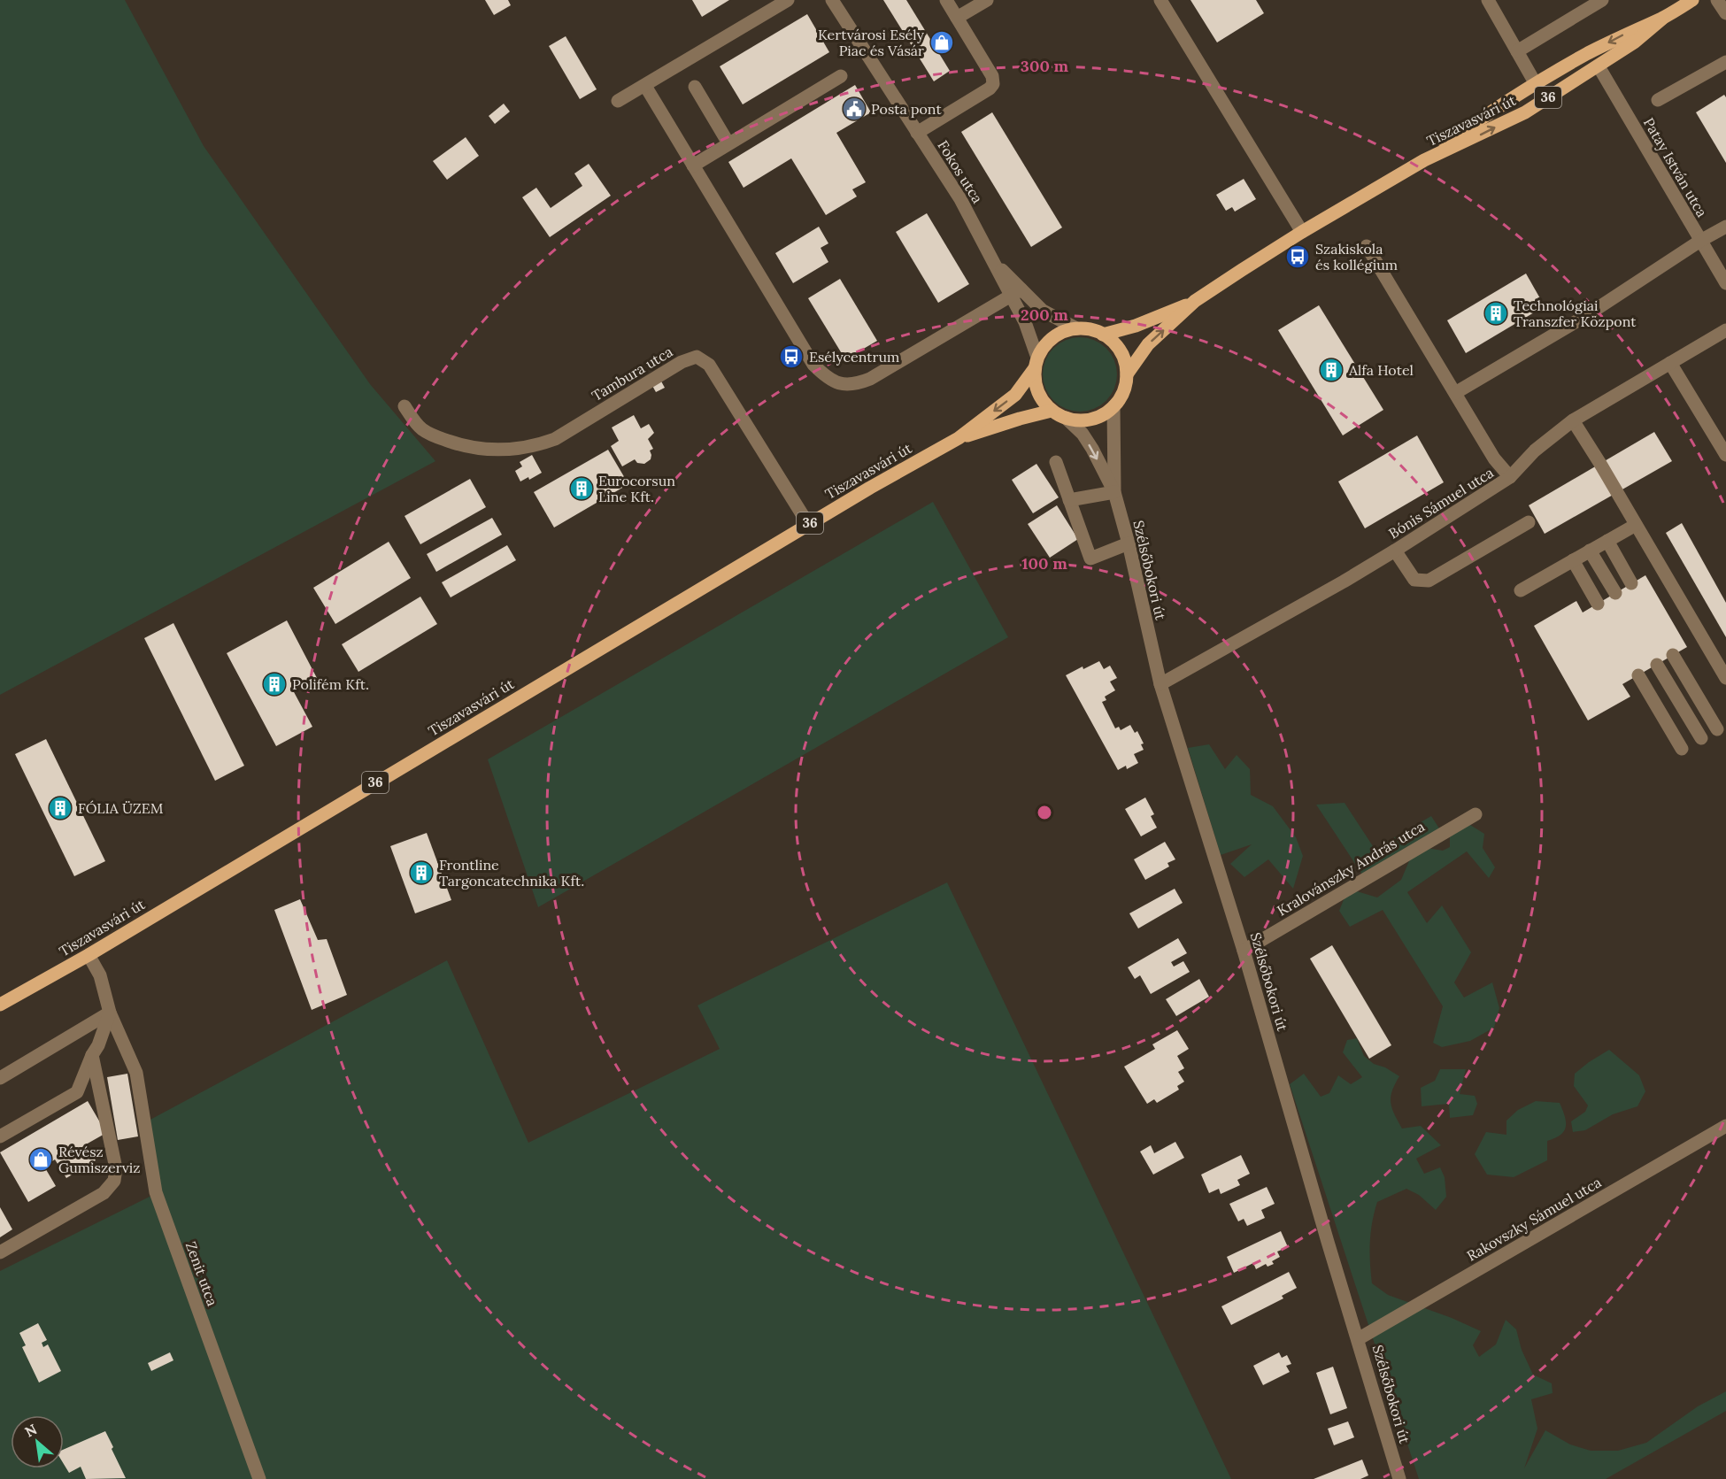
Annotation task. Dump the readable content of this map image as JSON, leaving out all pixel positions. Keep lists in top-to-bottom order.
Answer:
{
  "streets": {
    "main road": ["36", "Tiszavasvári út"],
    "street": [
      "Patay István utca",
      "Fokos utca",
      "Tambura utca",
      "Bónis Sámuel utca",
      "Szélsőbokori út",
      "Kralovánszky András utca",
      "Rakovszky Sámuel utca",
      "Zenit utca"
    ]
  },
  "crossings": [
    ["36", "Tiszavasvári út"],
    ["36", "Fokos utca"],
    ["Tiszavasvári út", "Patay István utca"],
    ["Tiszavasvári út", "Tambura utca"],
    ["Tiszavasvári út", "Zenit utca"],
    ["Bónis Sámuel utca", "Szélsőbokori út"],
    ["Szélsőbokori út", "Kralovánszky András utca"],
    ["Szélsőbokori út", "Rakovszky Sámuel utca"]
  ],
  "places": {
    "shop": ["Kertvárosi Esély Piac és Vásár", "Révész Gumiszerviz"],
    "public building": ["Posta pont"],
    "bus stop": ["Szakiskola és kollégium", "Esélycentrum"],
    "building": [
      "Technológiai Transzfer Központ",
      "Alfa Hotel",
      "Eurocorsun Line Kft.",
      "Polifém Kft.",
      "FÓLIA ÜZEM",
      "Frontline Targoncatechnika Kft."
    ]
  },
  "north": "top left",
  "rings": ["300 m", "200 m", "100 m"]
}
